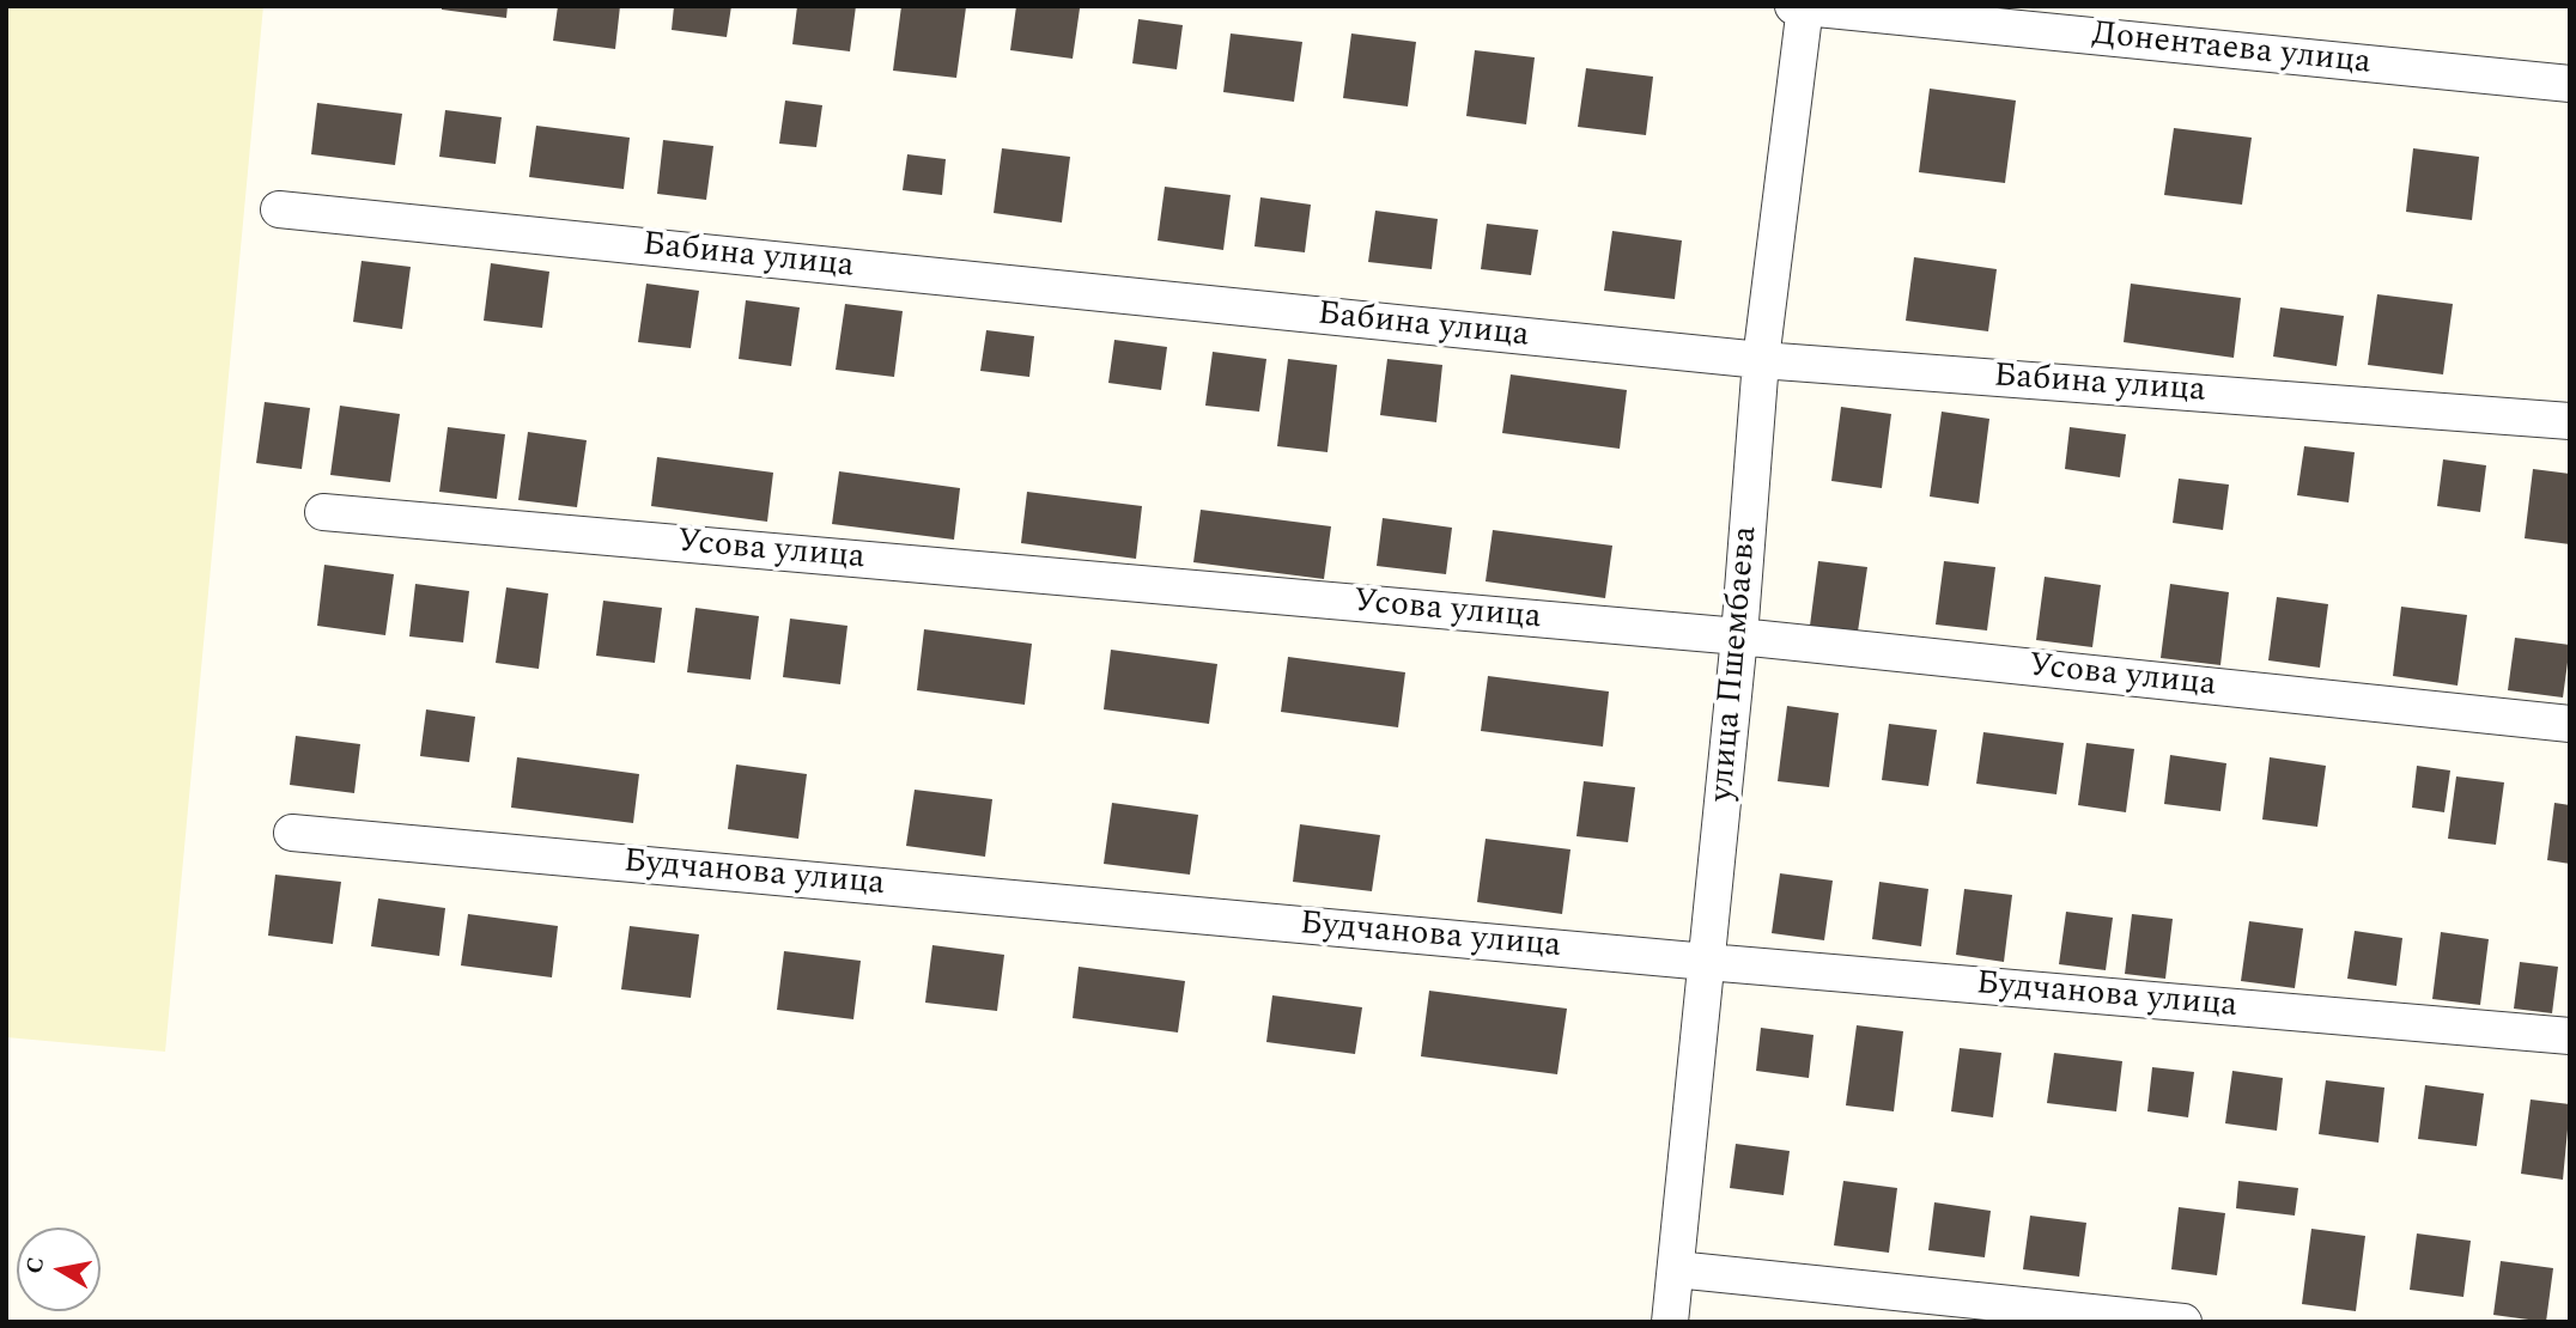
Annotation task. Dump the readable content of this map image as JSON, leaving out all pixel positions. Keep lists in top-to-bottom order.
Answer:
{
  "streets": {
    "street": [
      "Донентаева улица",
      "Бабина улица",
      "Усова улица",
      "улица Пшембаева",
      "Будчанова улица"
    ]
  },
  "crossings": [
    ["Донентаева улица", "улица Пшембаева"],
    ["Бабина улица", "улица Пшембаева"],
    ["Усова улица", "улица Пшембаева"],
    ["улица Пшембаева", "Будчанова улица"]
  ],
  "north": "left"
}
